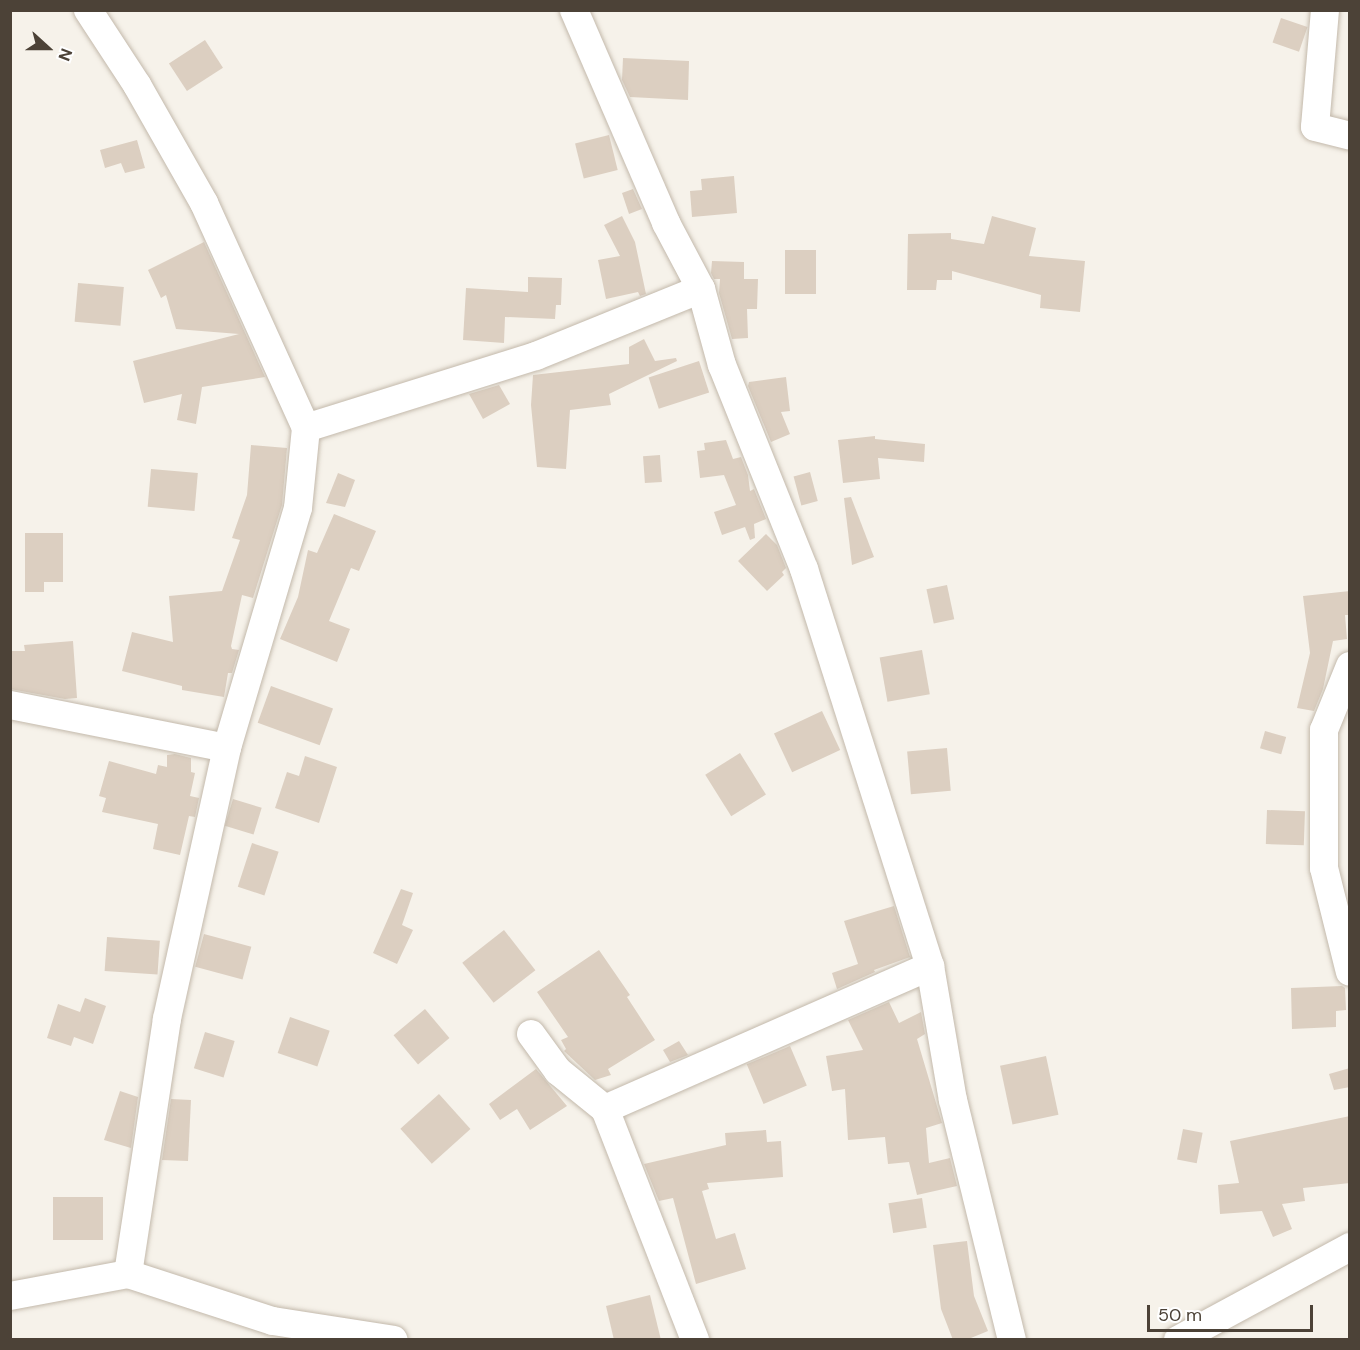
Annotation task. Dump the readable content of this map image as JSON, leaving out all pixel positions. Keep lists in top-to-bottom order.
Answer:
{
  "scale_bar": "50 m",
  "north": "right"
}
